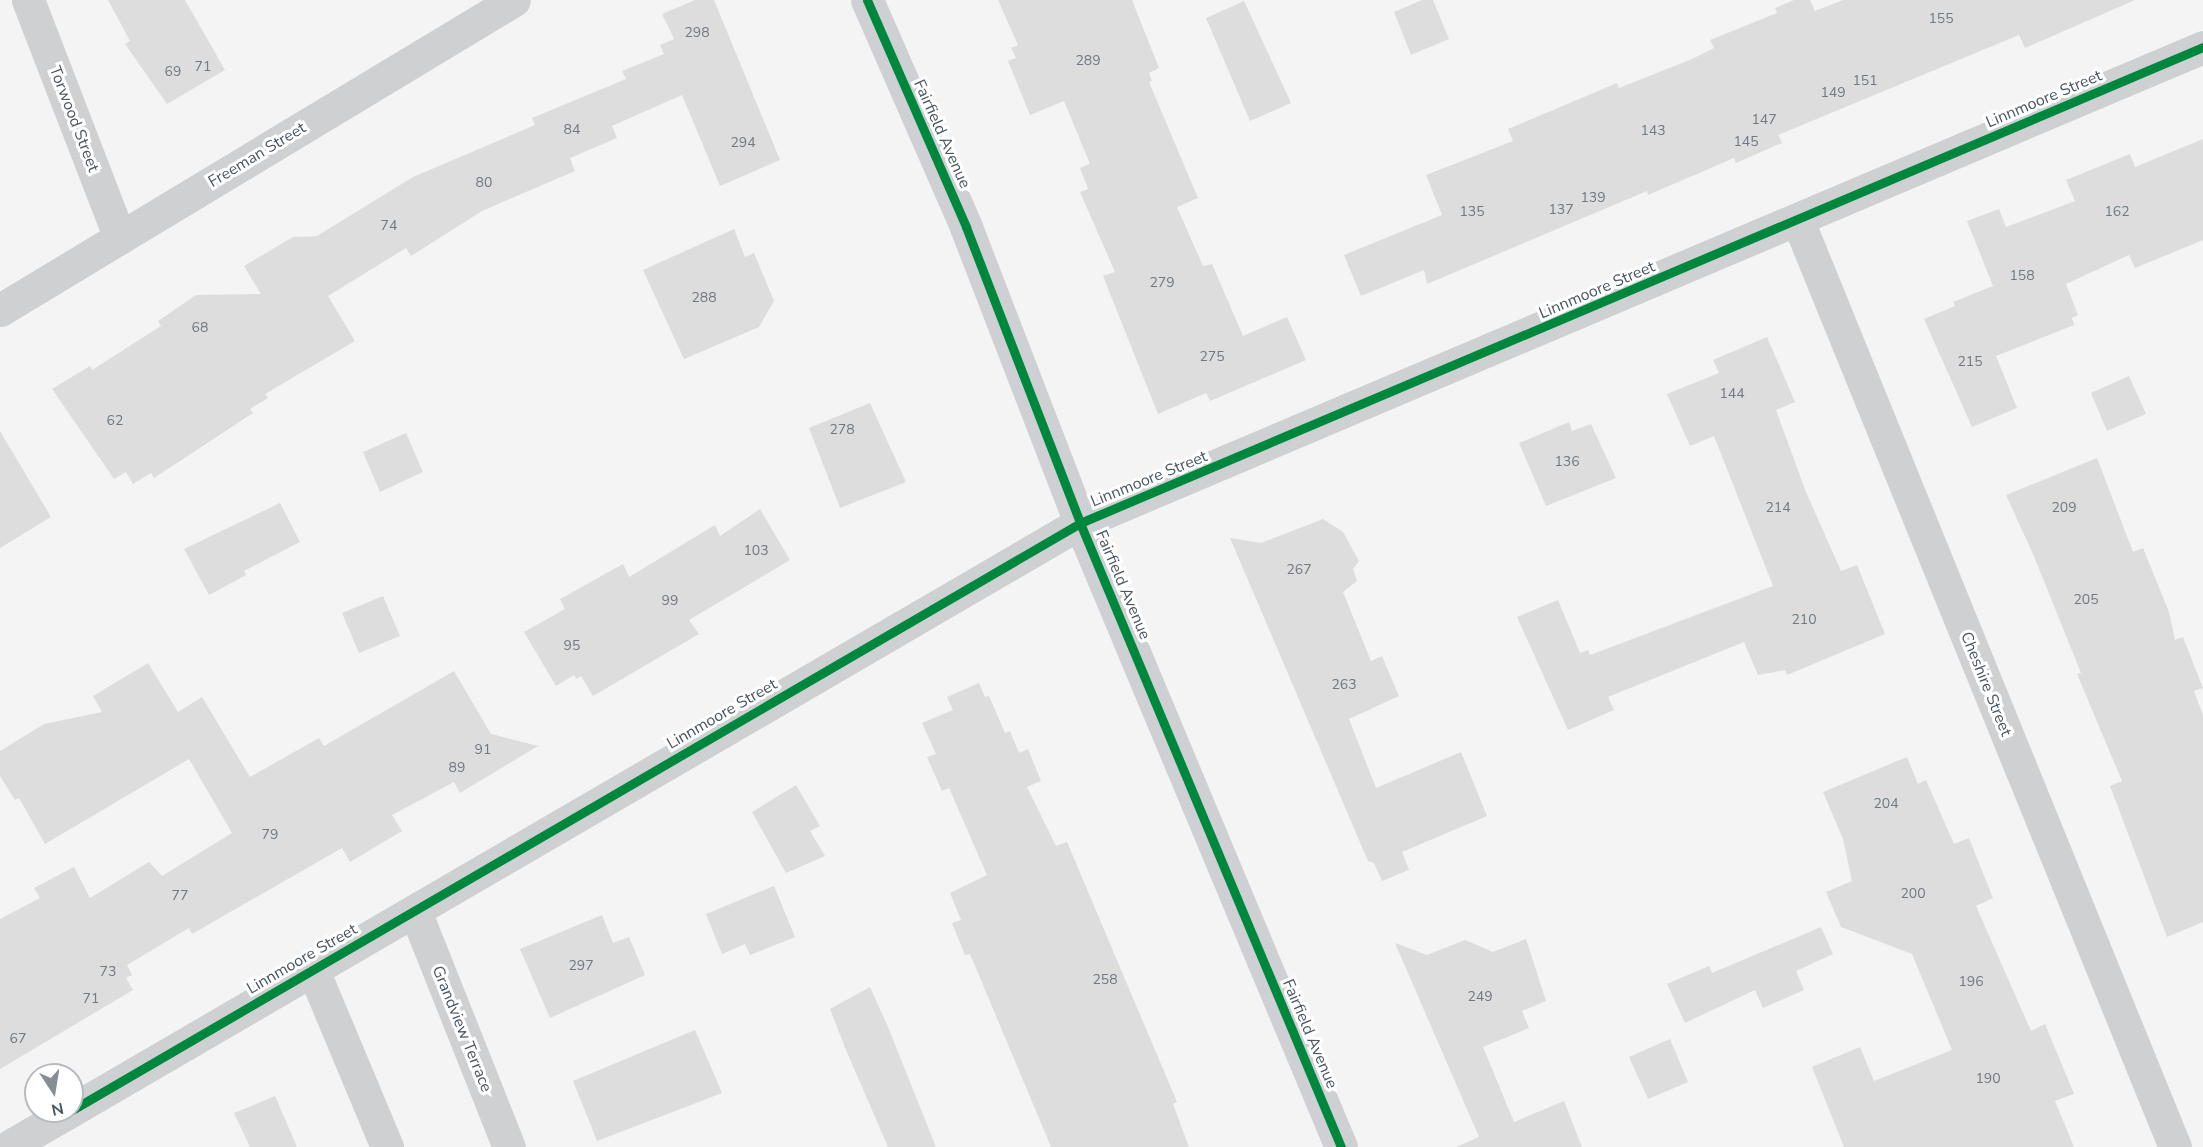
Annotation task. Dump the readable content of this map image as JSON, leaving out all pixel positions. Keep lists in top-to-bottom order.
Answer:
{
  "streets": {
    "main road": ["Fairfield Avenue"],
    "street": [
      "Linnmoore Street",
      "Torwood Street",
      "Freeman Street",
      "Cheshire Street",
      "Grandview Terrace"
    ]
  },
  "crossings": [
    ["Linnmoore Street", "Fairfield Avenue"],
    ["Linnmoore Street", "Cheshire Street"],
    ["Linnmoore Street", "Grandview Terrace"],
    ["Torwood Street", "Freeman Street"]
  ],
  "house_numbers": [
    "155",
    "298",
    "289",
    "71",
    "69",
    "151",
    "149",
    "147",
    "84",
    "143",
    "145",
    "294",
    "80",
    "139",
    "137",
    "135",
    "162",
    "74",
    "158",
    "279",
    "288",
    "68",
    "275",
    "215",
    "144",
    "62",
    "278",
    "136",
    "214",
    "209",
    "103",
    "267",
    "205",
    "99",
    "210",
    "95",
    "263",
    "91",
    "89",
    "204",
    "79",
    "200",
    "77",
    "297",
    "73",
    "258",
    "196",
    "249",
    "71",
    "67",
    "190"
  ],
  "north": "bottom"
}
